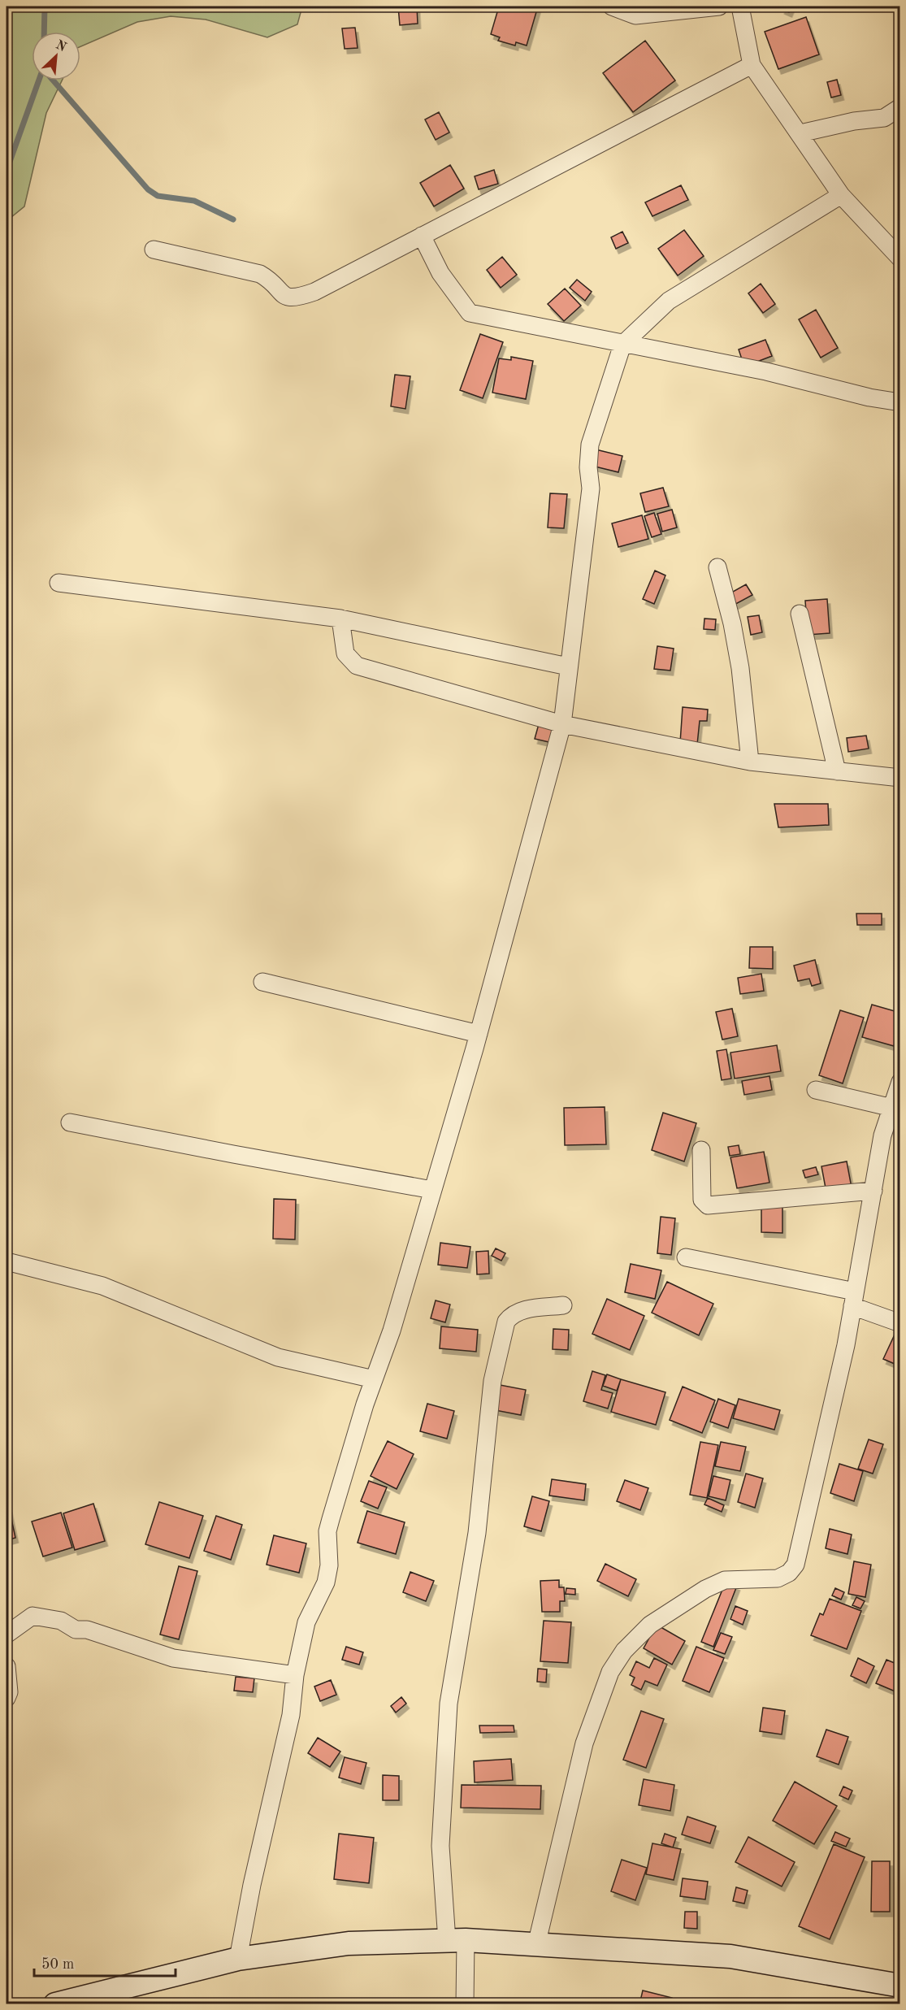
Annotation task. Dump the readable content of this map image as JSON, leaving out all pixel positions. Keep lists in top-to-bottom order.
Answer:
{
  "scale_bar": "50 m",
  "north": "top right"
}
